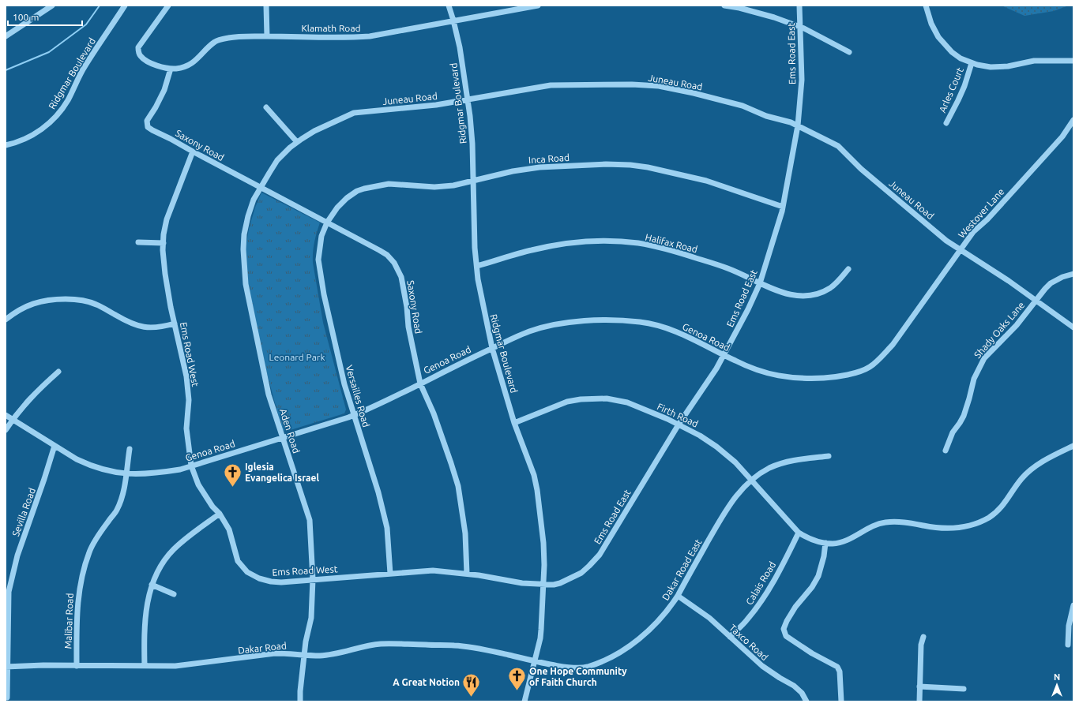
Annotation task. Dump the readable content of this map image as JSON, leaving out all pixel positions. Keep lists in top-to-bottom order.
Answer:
{
  "streets": {
    "street": [
      "Klamath Road",
      "Ems Road East",
      "Ridgmar Boulevard",
      "Juneau Road",
      "Arles Court",
      "Saxony Road",
      "Inca Road",
      "Westover Lane",
      "Halifax Road",
      "Shady Oaks Lane",
      "Genoa Road",
      "Ems Road West",
      "Versailles Road",
      "Firth Road",
      "Aden Road",
      "Sevilla Road",
      "Dakar Road East",
      "Calais Road",
      "Malibar Road",
      "Taxco Road",
      "Dakar Road"
    ]
  },
  "crossings": [
    ["Klamath Road", "Ridgmar Boulevard"],
    ["Klamath Road", "Saxony Road"],
    ["Ems Road East", "Ridgmar Boulevard"],
    ["Ems Road East", "Juneau Road"],
    ["Ems Road East", "Inca Road"],
    ["Ems Road East", "Halifax Road"],
    ["Ems Road East", "Genoa Road"],
    ["Ems Road East", "Ems Road West"],
    ["Ems Road East", "Firth Road"],
    ["Ridgmar Boulevard", "Juneau Road"],
    ["Ridgmar Boulevard", "Inca Road"],
    ["Ridgmar Boulevard", "Halifax Road"],
    ["Ridgmar Boulevard", "Genoa Road"],
    ["Ridgmar Boulevard", "Ems Road West"],
    ["Ridgmar Boulevard", "Firth Road"],
    ["Ridgmar Boulevard", "Dakar Road East"],
    ["Ridgmar Boulevard", "Dakar Road"],
    ["Juneau Road", "Saxony Road"],
    ["Juneau Road", "Westover Lane"],
    ["Juneau Road", "Shady Oaks Lane"],
    ["Juneau Road", "Aden Road"],
    ["Saxony Road", "Inca Road"],
    ["Saxony Road", "Genoa Road"],
    ["Saxony Road", "Ems Road West"],
    ["Saxony Road", "Versailles Road"],
    ["Saxony Road", "Aden Road"],
    ["Inca Road", "Versailles Road"],
    ["Westover Lane", "Genoa Road"],
    ["Genoa Road", "Ems Road West"],
    ["Genoa Road", "Versailles Road"],
    ["Genoa Road", "Aden Road"],
    ["Genoa Road", "Sevilla Road"],
    ["Genoa Road", "Malibar Road"],
    ["Ems Road West", "Versailles Road"],
    ["Ems Road West", "Aden Road"],
    ["Firth Road", "Dakar Road East"],
    ["Firth Road", "Calais Road"],
    ["Aden Road", "Dakar Road"],
    ["Sevilla Road", "Dakar Road"],
    ["Dakar Road East", "Taxco Road"],
    ["Dakar Road East", "Dakar Road"],
    ["Calais Road", "Taxco Road"],
    ["Malibar Road", "Dakar Road"]
  ],
  "parks": ["Leonard Park"],
  "places": {
    "church": ["Iglesia Evangelica Israel", "One Hope Community of Faith Church"],
    "restaurant": ["A Great Notion"]
  },
  "scale_bar": "100 m",
  "north": "top"
}
